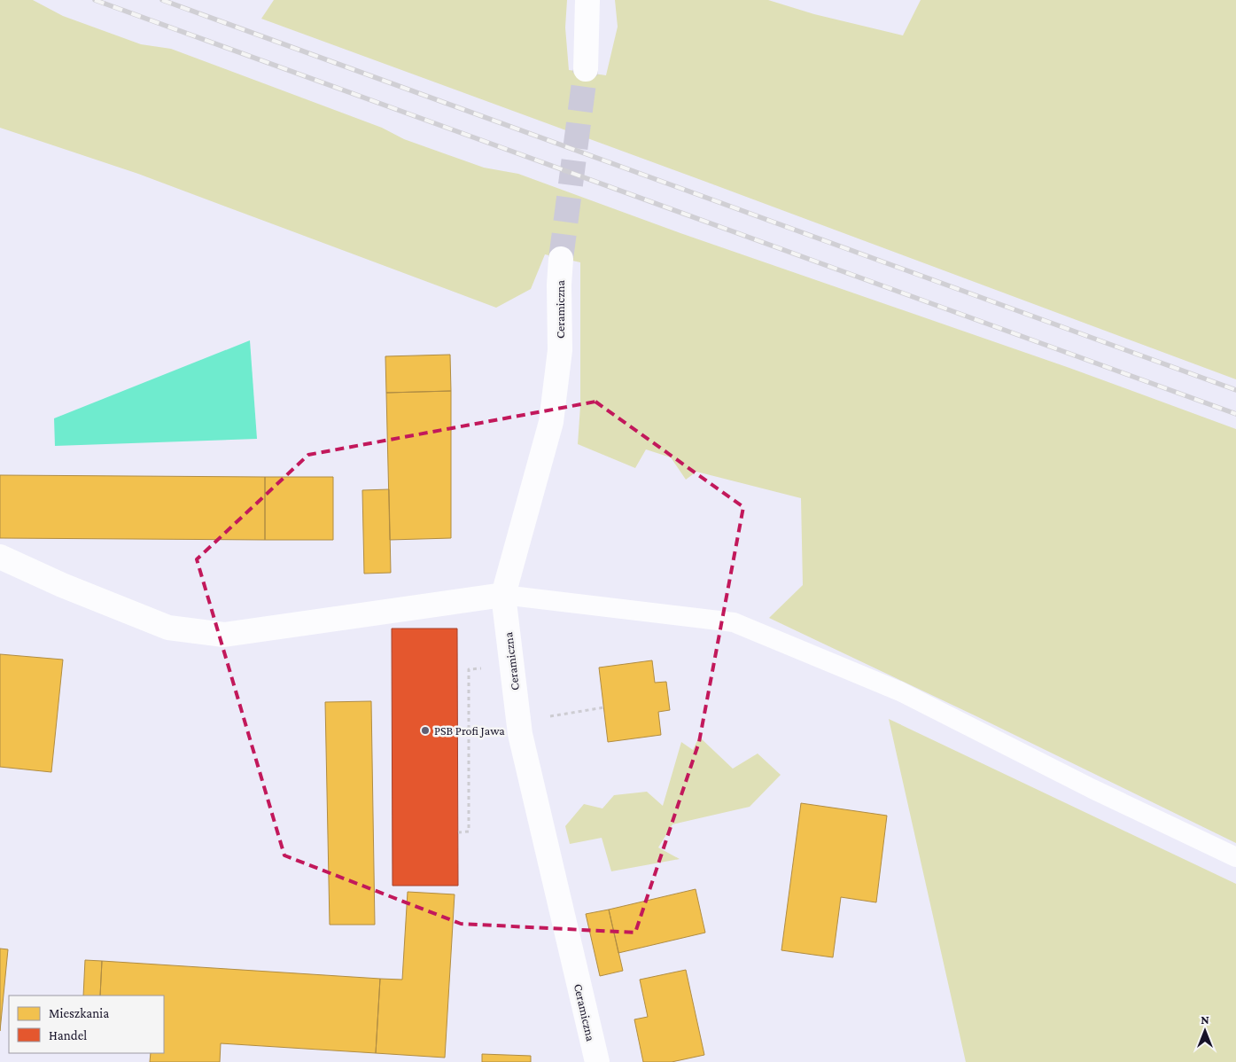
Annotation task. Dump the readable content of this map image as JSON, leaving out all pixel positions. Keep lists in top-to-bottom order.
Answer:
{
  "streets": {
    "street": ["Ceramiczna"]
  },
  "places": ["PSB Profi Jawa"],
  "legend": ["Mieszkania", "Handel"],
  "north": "top"
}
